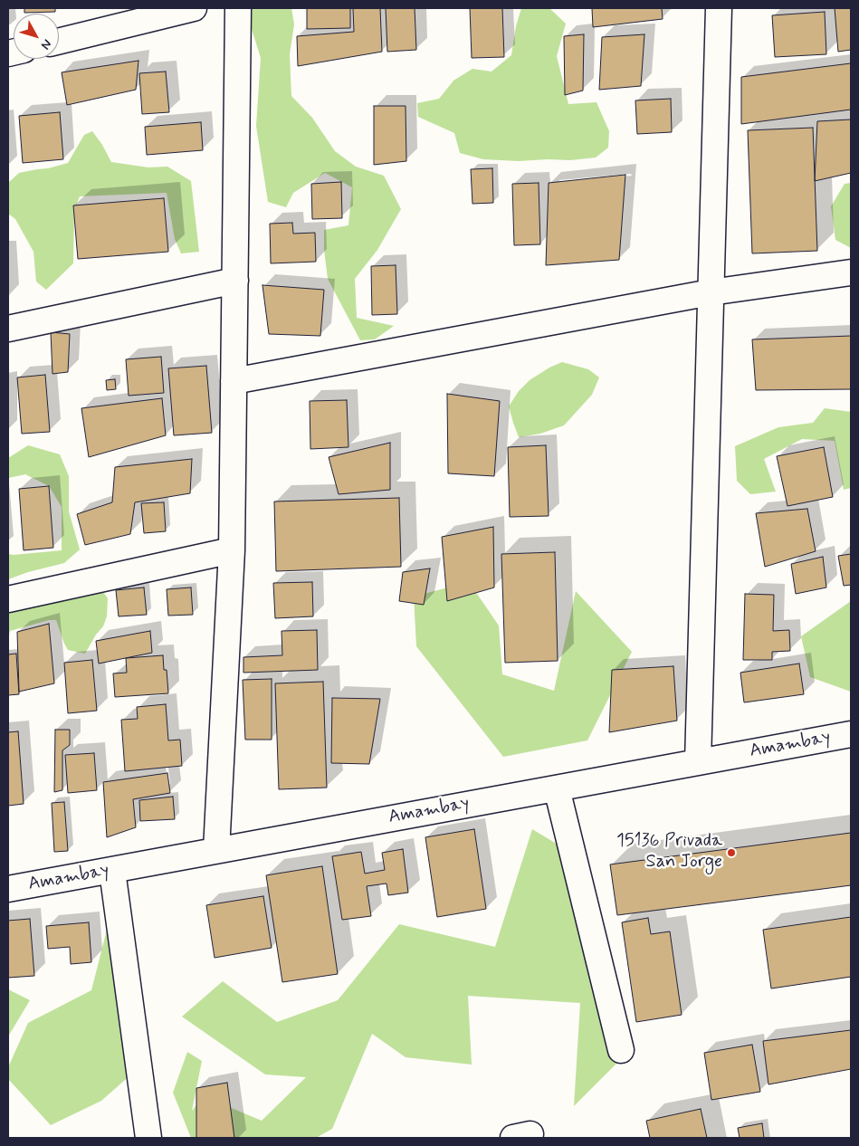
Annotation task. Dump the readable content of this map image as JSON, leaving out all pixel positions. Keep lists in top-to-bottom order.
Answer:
{
  "streets": {
    "street": ["Amambay"]
  },
  "places": ["15136 Privada San Jorge"],
  "north": "bottom right"
}
